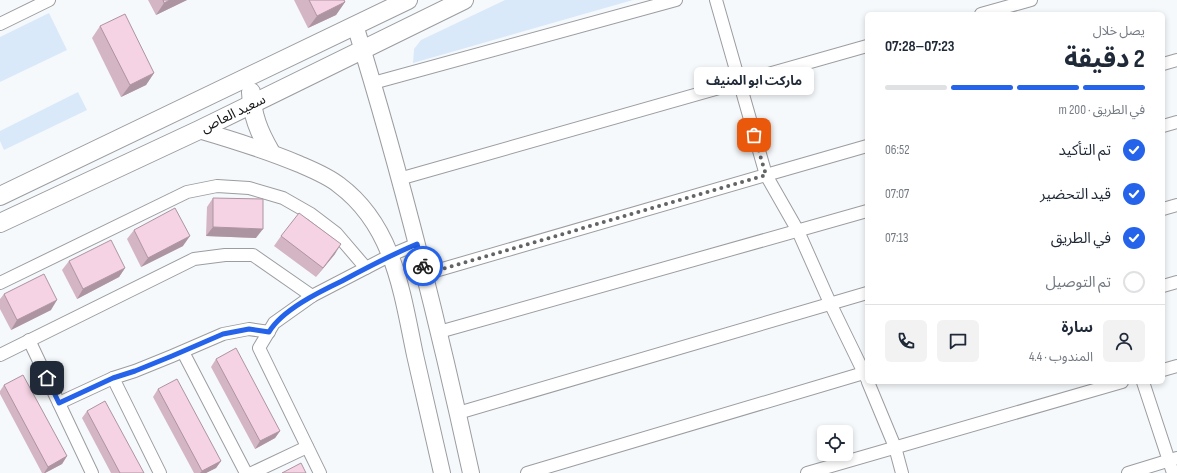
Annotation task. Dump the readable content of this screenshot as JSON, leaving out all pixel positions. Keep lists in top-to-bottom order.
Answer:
{
  "streets": {
    "main road": ["سعيد العاص"]
  },
  "places": ["ماركت ابو المنيف"],
  "page": {
    "heading": ["2 دقيقة", "يصل خلال", "07:23–07:28"],
    "panel": ["سارة", "المندوب · 4.4"],
    "bubble": "ماركت ابو المنيف",
    "bar": "في الطريق · 200 m",
    "list": [
      ["تم التأكيد", "06:52"],
      ["قيد التحضير", "07:07"],
      ["في الطريق", "07:13"],
      "تم التوصيل"
    ]
  }
}
